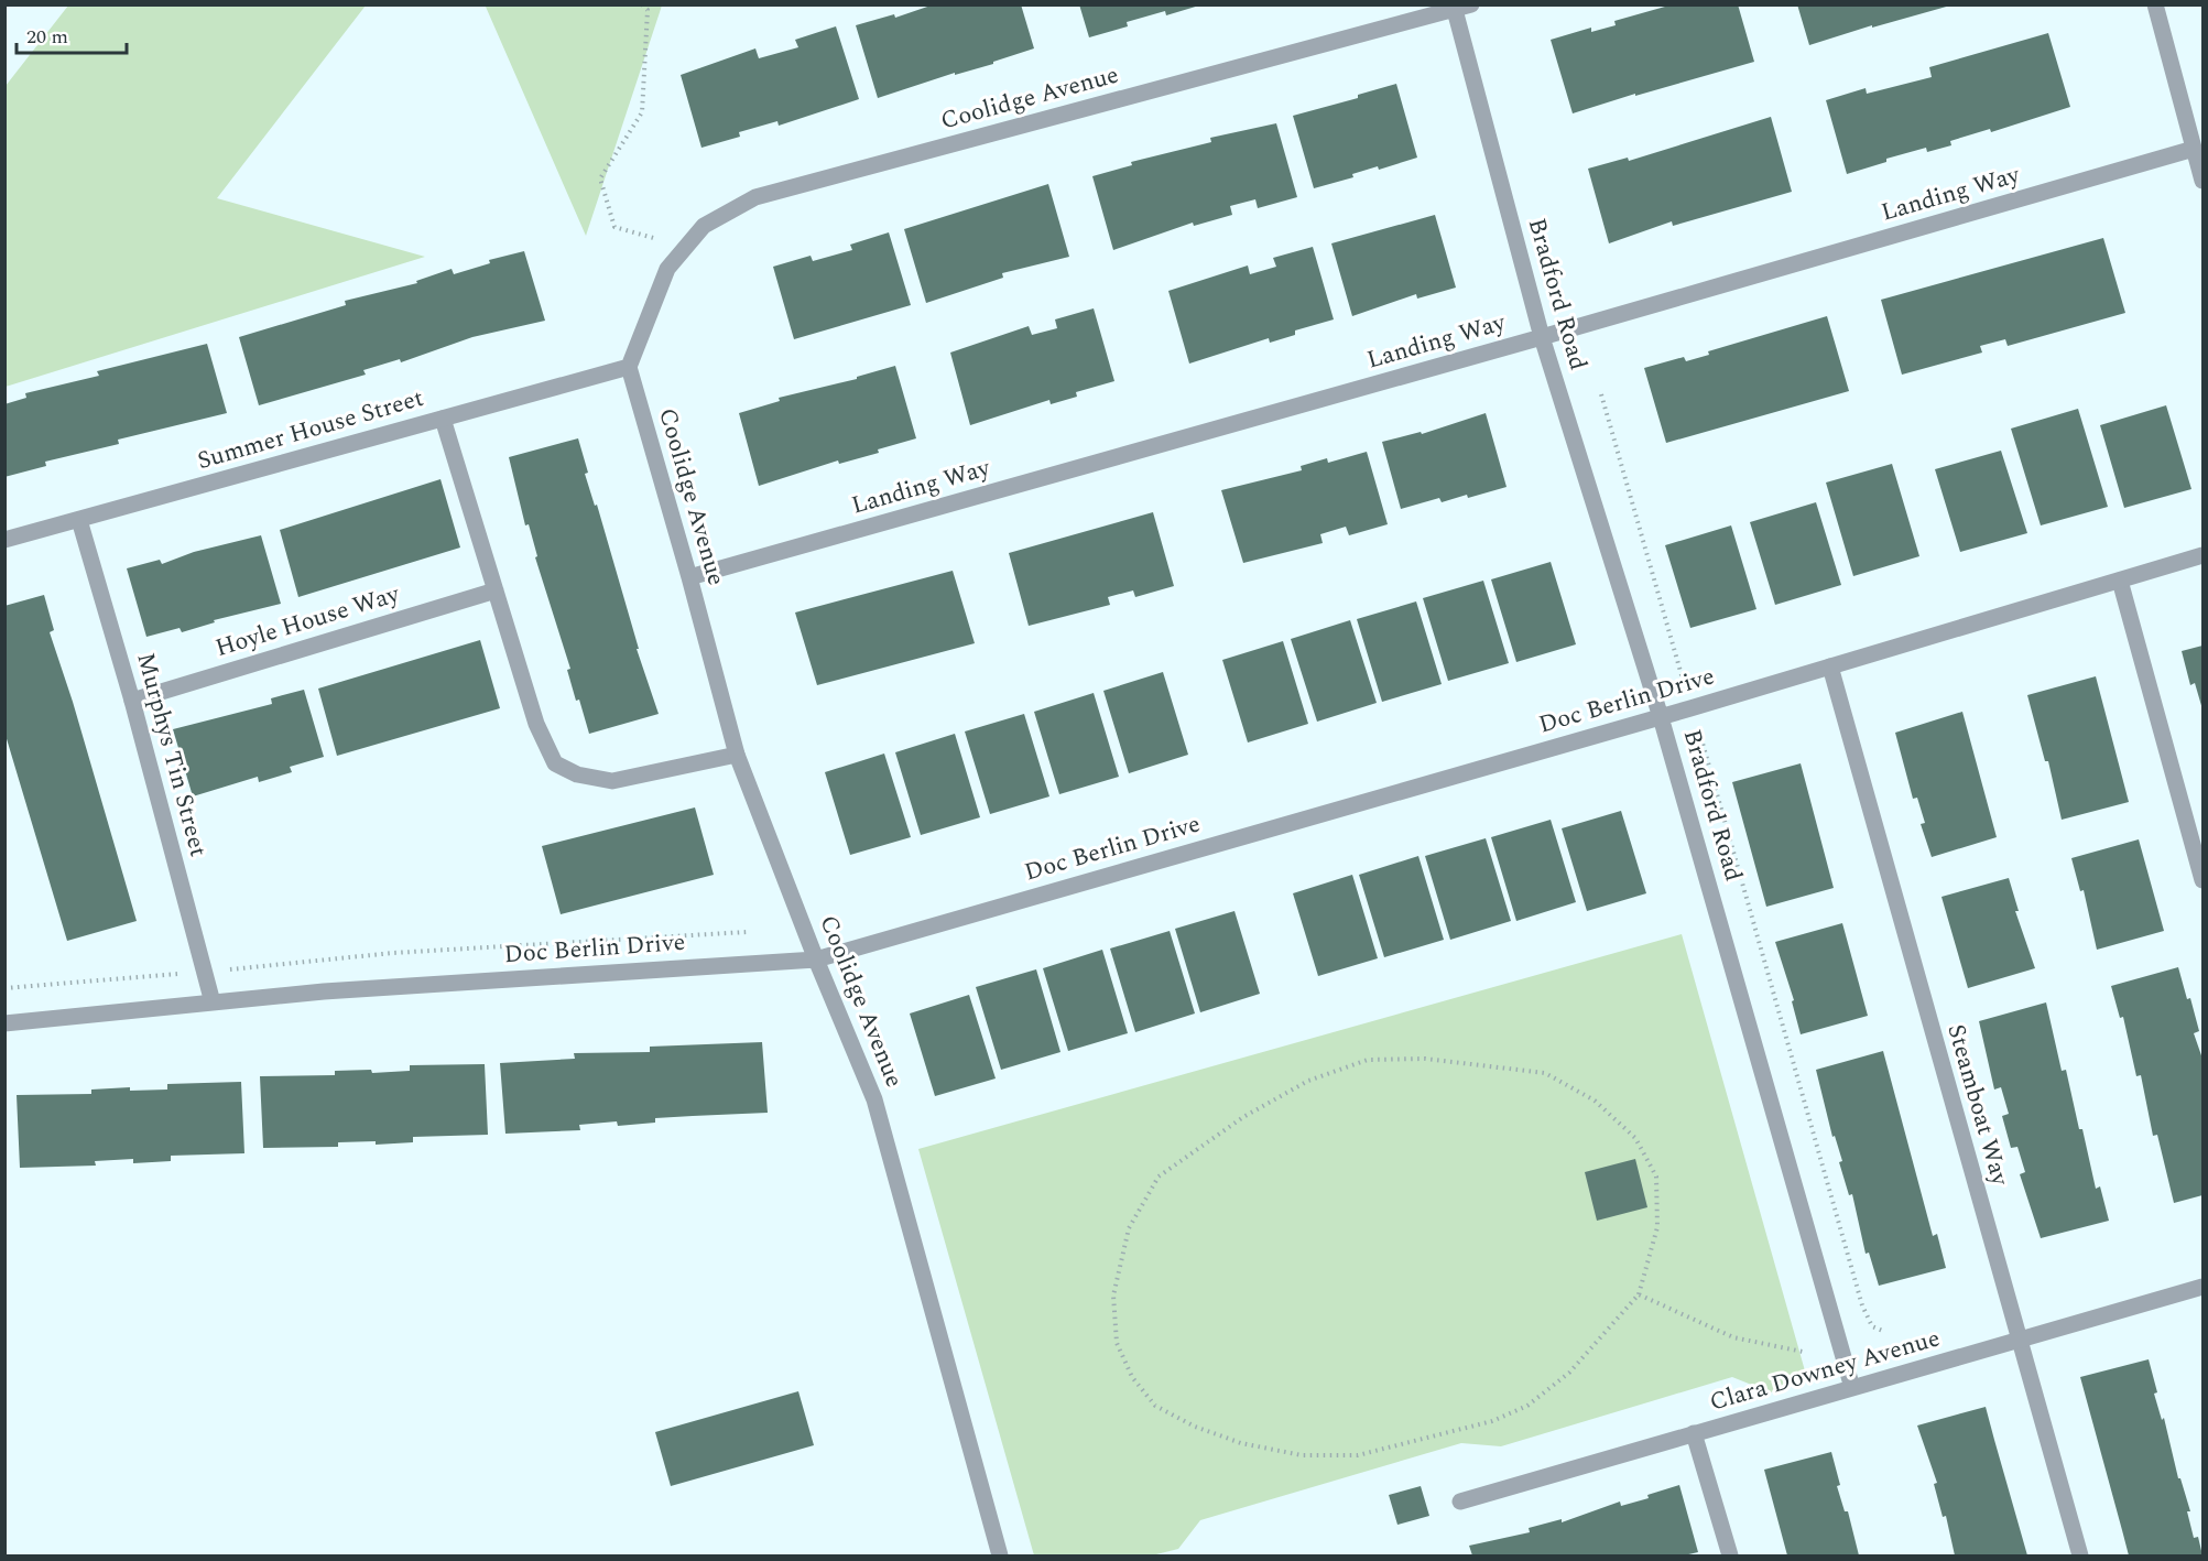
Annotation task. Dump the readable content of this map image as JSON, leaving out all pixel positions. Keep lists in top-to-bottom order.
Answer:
{
  "streets": {
    "street": [
      "Coolidge Avenue",
      "Landing Way",
      "Bradford Road",
      "Summer House Street",
      "Hoyle House Way",
      "Doc Berlin Drive",
      "Murphys Tin Street",
      "Steamboat Way",
      "Clara Downey Avenue"
    ]
  },
  "crossings": [
    ["Coolidge Avenue", "Landing Way"],
    ["Coolidge Avenue", "Bradford Road"],
    ["Coolidge Avenue", "Summer House Street"],
    ["Coolidge Avenue", "Doc Berlin Drive"],
    ["Landing Way", "Bradford Road"],
    ["Bradford Road", "Doc Berlin Drive"],
    ["Bradford Road", "Clara Downey Avenue"],
    ["Summer House Street", "Murphys Tin Street"],
    ["Hoyle House Way", "Murphys Tin Street"],
    ["Doc Berlin Drive", "Murphys Tin Street"],
    ["Doc Berlin Drive", "Steamboat Way"],
    ["Steamboat Way", "Clara Downey Avenue"]
  ],
  "scale_bar": "20 m"
}
